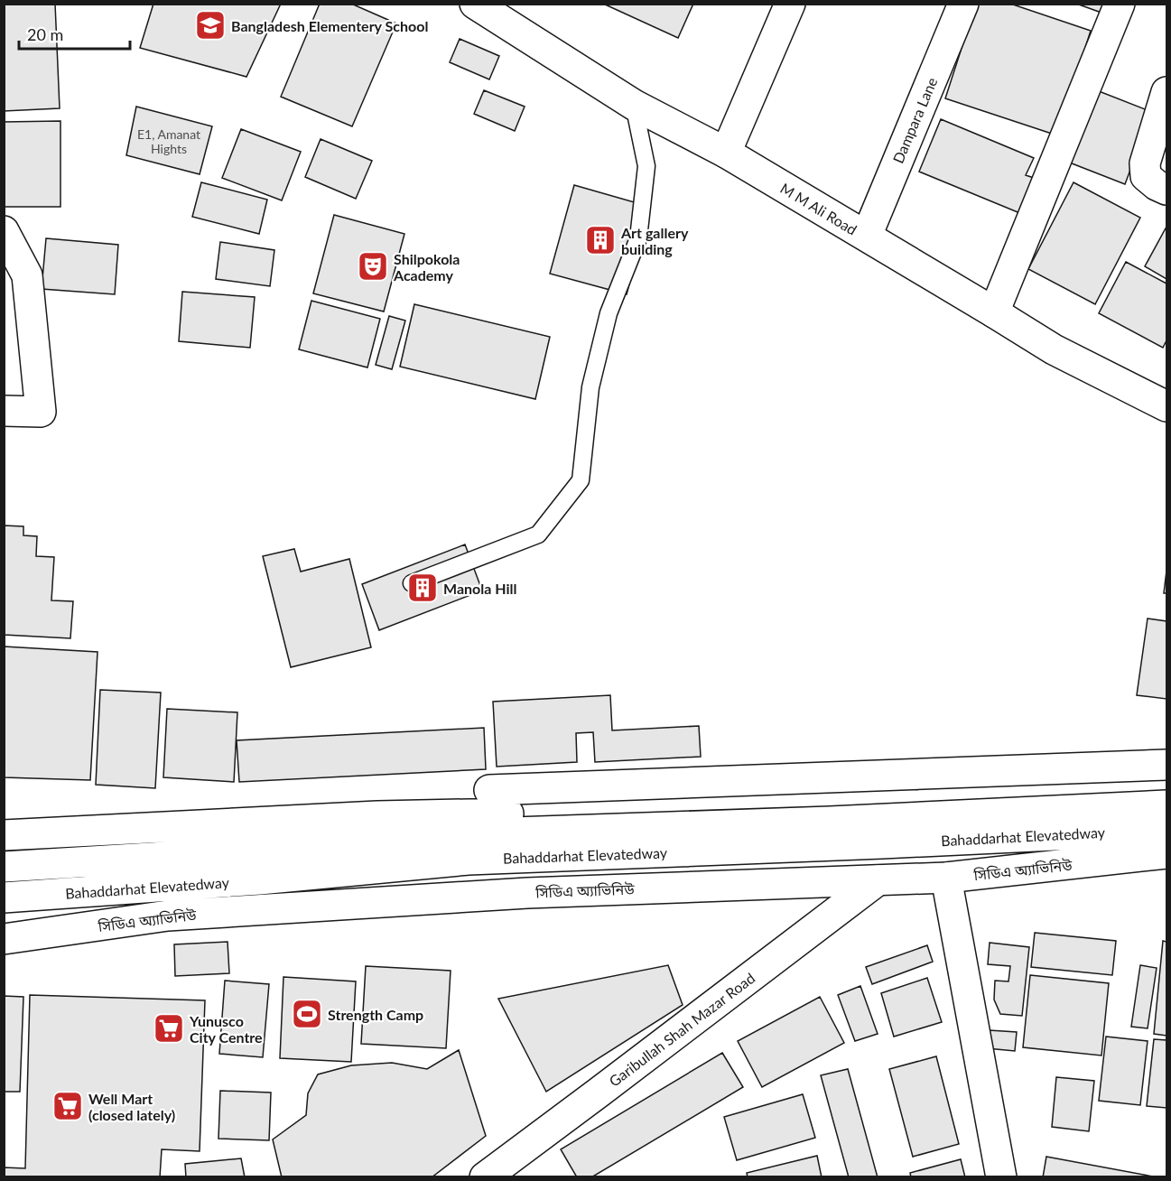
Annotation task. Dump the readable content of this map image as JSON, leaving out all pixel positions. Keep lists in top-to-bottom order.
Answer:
{
  "streets": {
    "main road": [
      "Dampara Lane",
      "M M Ali Road",
      "Bahaddarhat Elevatedway",
      "সিডিএ অ্যাভিনিউ",
      "Garibullah Shah Mazar Road"
    ]
  },
  "crossings": [
    ["Dampara Lane", "M M Ali Road"],
    ["সিডিএ অ্যাভিনিউ", "Garibullah Shah Mazar Road"]
  ],
  "places": {
    "school or university": ["Bangladesh Elementery School"],
    "building": ["Art gallery building", "Manola Hill"],
    "theatre": ["Shilpokola Academy"],
    "sports": ["Strength Camp"],
    "supermarket": ["Yunusco City Centre", "Well Mart (closed lately)"]
  },
  "house_numbers": ["E1, Amanat Hights"],
  "scale_bar": "20 m"
}
